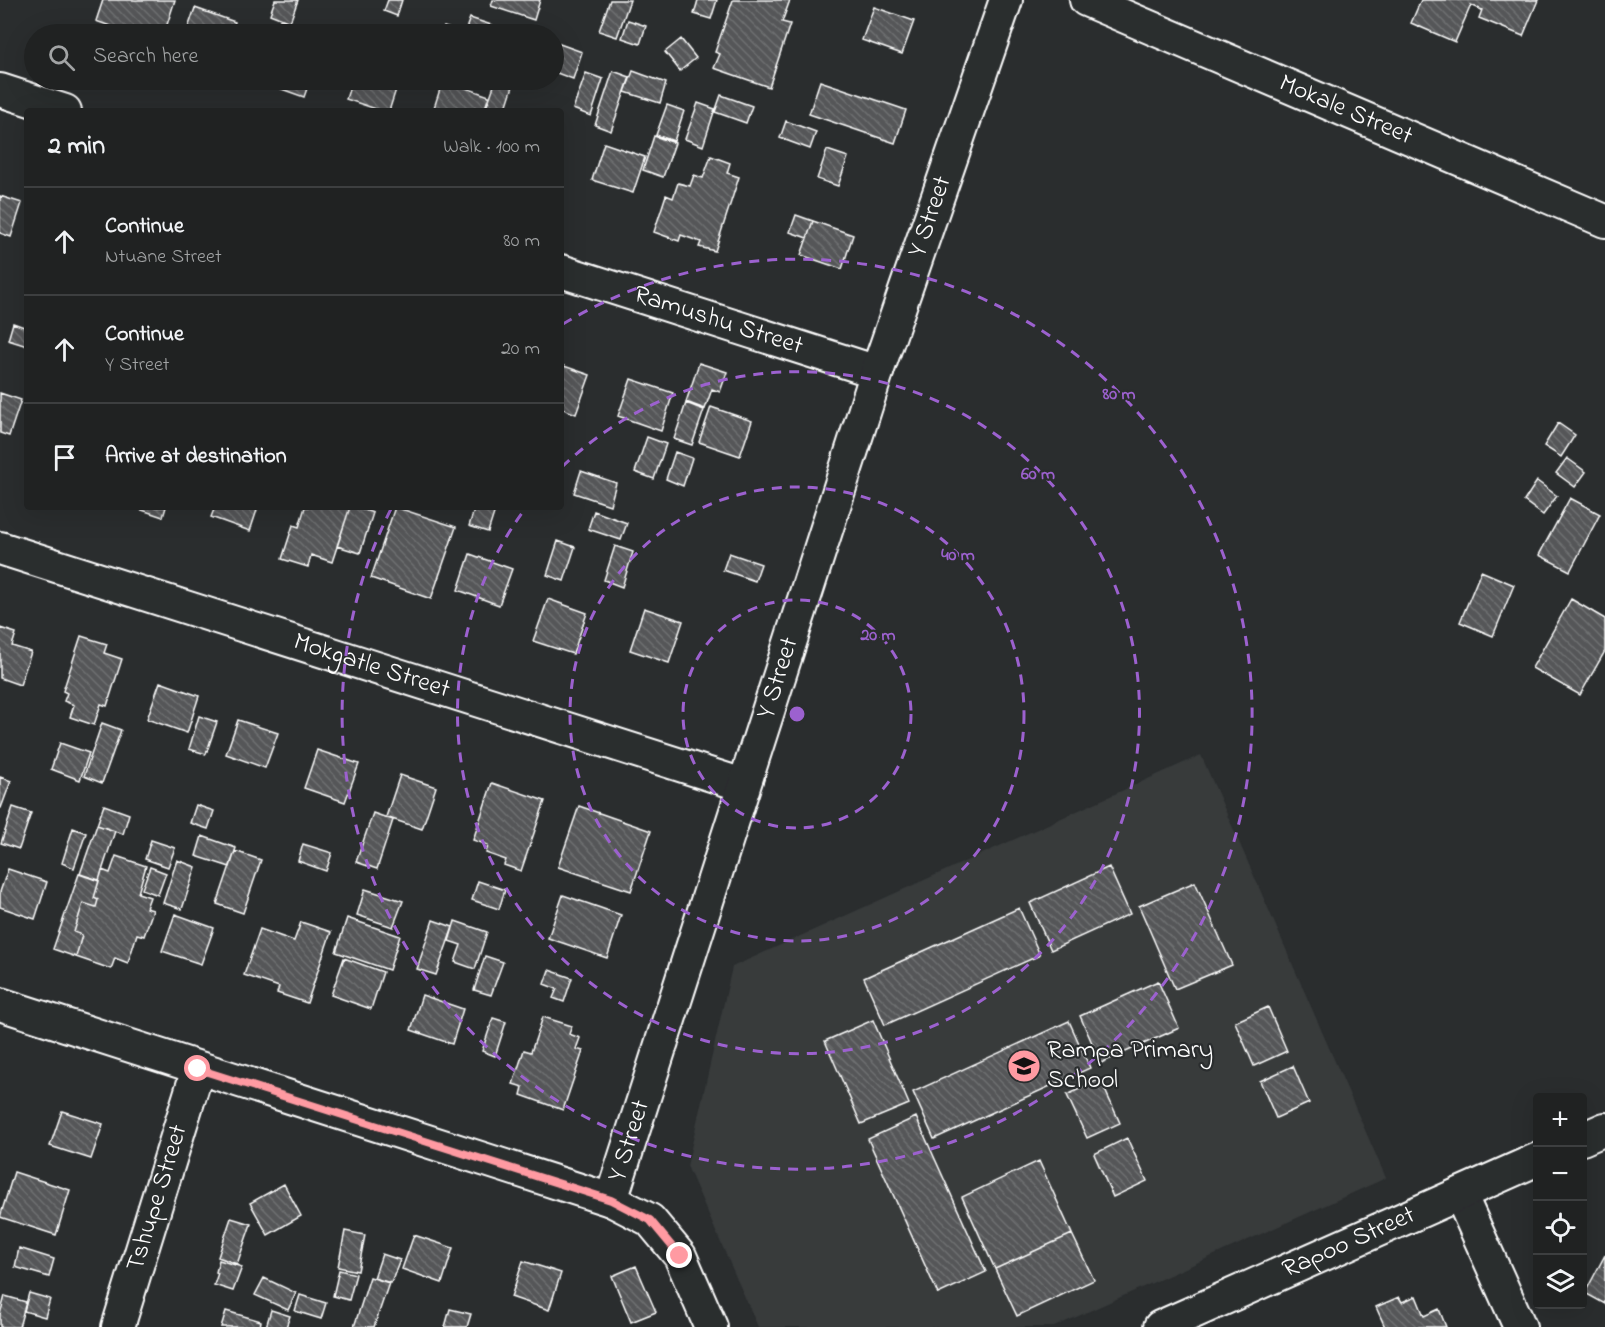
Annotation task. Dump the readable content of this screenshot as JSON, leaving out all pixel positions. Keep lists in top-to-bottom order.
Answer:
{
  "streets": {
    "street": [
      "Mokale Street",
      "Y Street",
      "Ramushu Street",
      "Mokgatle Street",
      "Tshupe Street",
      "Rapoo Street"
    ]
  },
  "crossings": [
    ["Y Street", "Ramushu Street"],
    ["Y Street", "Mokgatle Street"]
  ],
  "places": {
    "school or university": ["Rampa Primary School"]
  },
  "page": {
    "search": "Search here",
    "heading": ["2 min", "Walk · 100 m"],
    "list": [
      ["Continue", "Ntuane Street", "80 m"],
      ["Continue", "Y Street", "20 m"],
      "Arrive at destination"
    ],
    "map_buttons": ["+", "−"]
  },
  "rings": [
    "80 m",
    "60 m",
    "40 m",
    "20 m"
  ]
}
